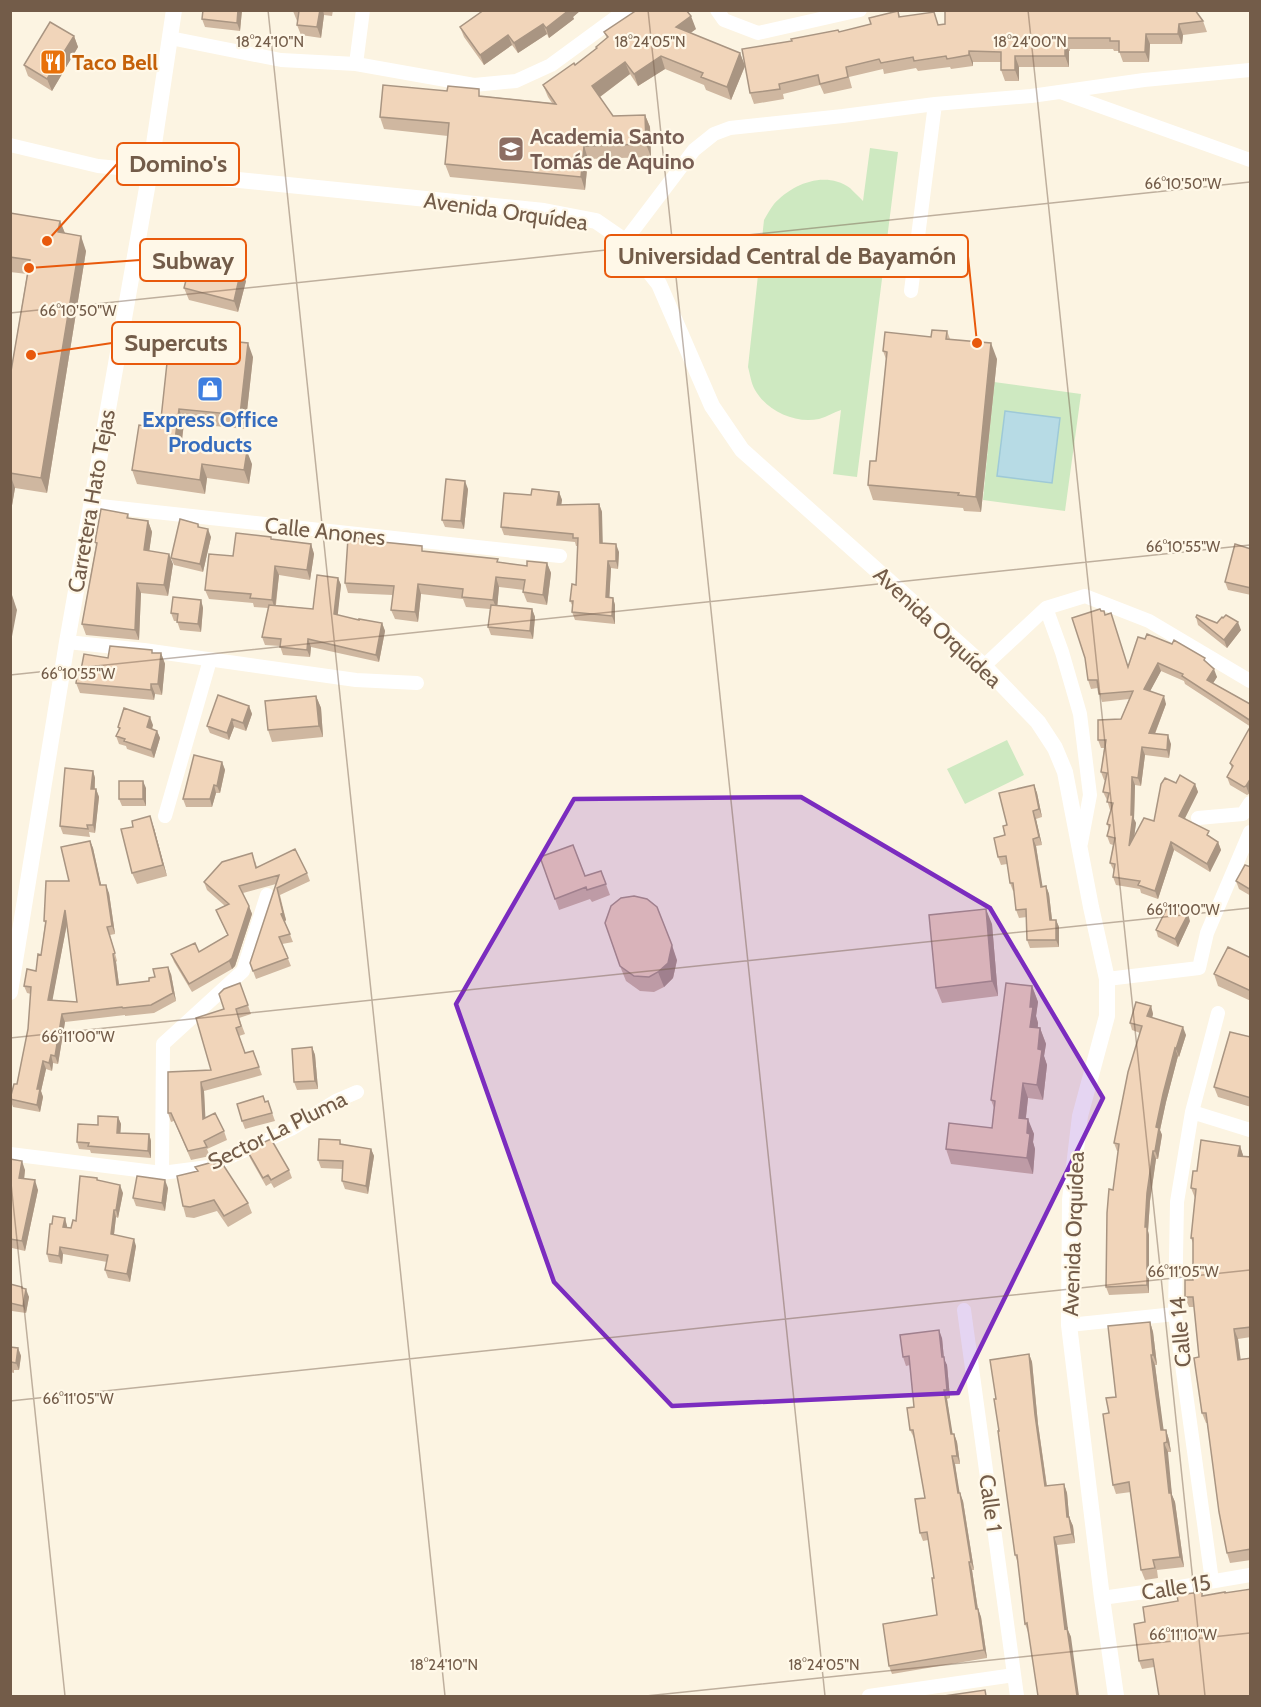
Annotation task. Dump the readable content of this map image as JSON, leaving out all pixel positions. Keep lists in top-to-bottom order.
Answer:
{
  "streets": {
    "street": [
      "Avenida Orquídea",
      "Carretera Hato Tejas",
      "Calle Anones",
      "Sector La Pluma",
      "Calle 14",
      "Calle 1",
      "Calle 15"
    ]
  },
  "crossings": [
    ["Avenida Orquídea", "Carretera Hato Tejas"],
    ["Avenida Orquídea", "Calle 15"],
    ["Carretera Hato Tejas", "Calle Anones"],
    ["Calle 14", "Calle 15"]
  ],
  "places": {
    "restaurant": ["Taco Bell"],
    "school or university": ["Academia Santo Tomás de Aquino"],
    "other": [
      "Domino's",
      "Subway",
      "Universidad Central de Bayamón",
      "Supercuts"
    ],
    "shop": ["Express Office Products"]
  },
  "coordinates": [
    "18°24'10\"N",
    "18°24'05\"N",
    "18°24'00\"N",
    "66°10'50\"W",
    "66°10'55\"W",
    "66°11'00\"W",
    "66°11'05\"W",
    "66°11'10\"W"
  ]
}
